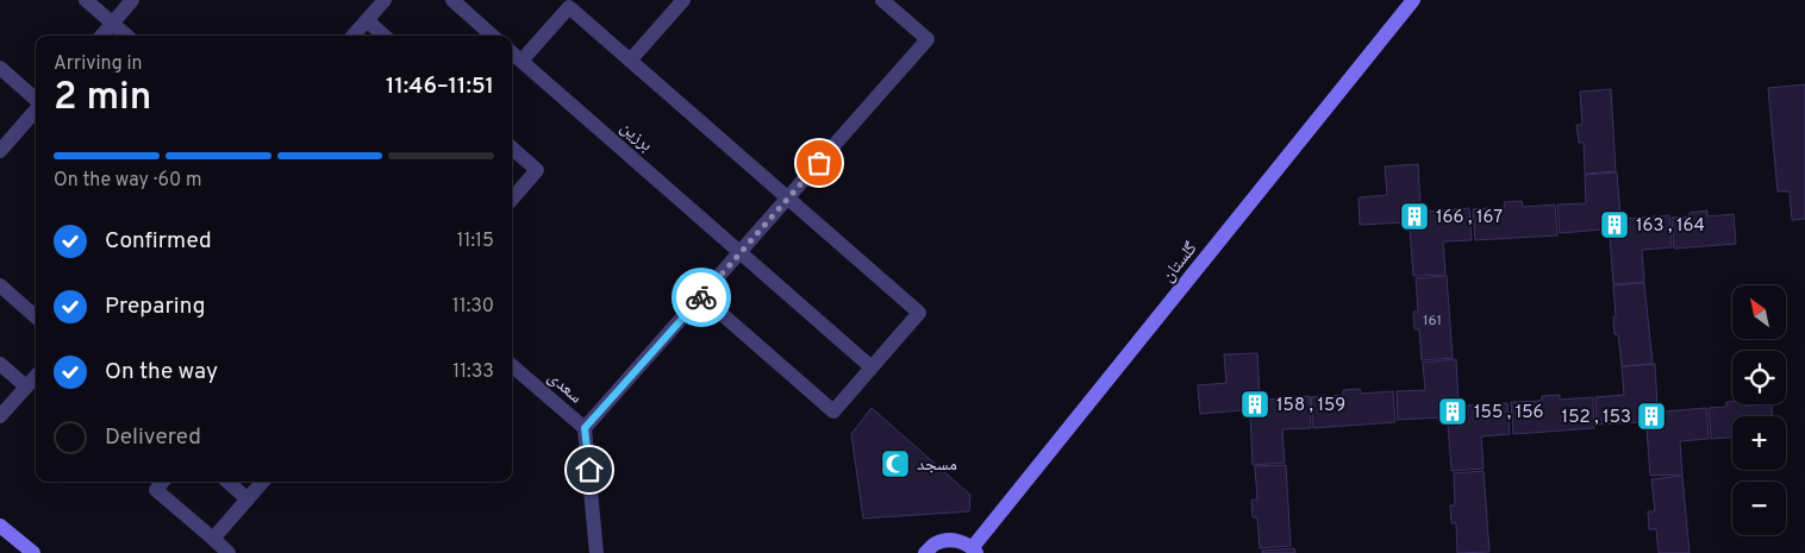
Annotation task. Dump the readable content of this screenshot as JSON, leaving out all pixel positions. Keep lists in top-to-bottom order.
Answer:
{
  "streets": {
    "street": ["برزین", "گلستان", "سعدی"]
  },
  "places": {
    "building": [
      "166 , 167",
      "163 , 164",
      "158 , 159",
      "155 , 156",
      "152 , 153"
    ],
    "mosque": ["مسجد"]
  },
  "house_numbers": ["161"],
  "north": "top left",
  "page": {
    "heading": ["2 min", "Arriving in", "11:46–11:51"],
    "bar": "On the way · 60 m",
    "list": [
      ["Confirmed", "11:15"],
      ["Preparing", "11:30"],
      ["On the way", "11:33"],
      "Delivered"
    ],
    "map_buttons": ["+", "−"]
  }
}
